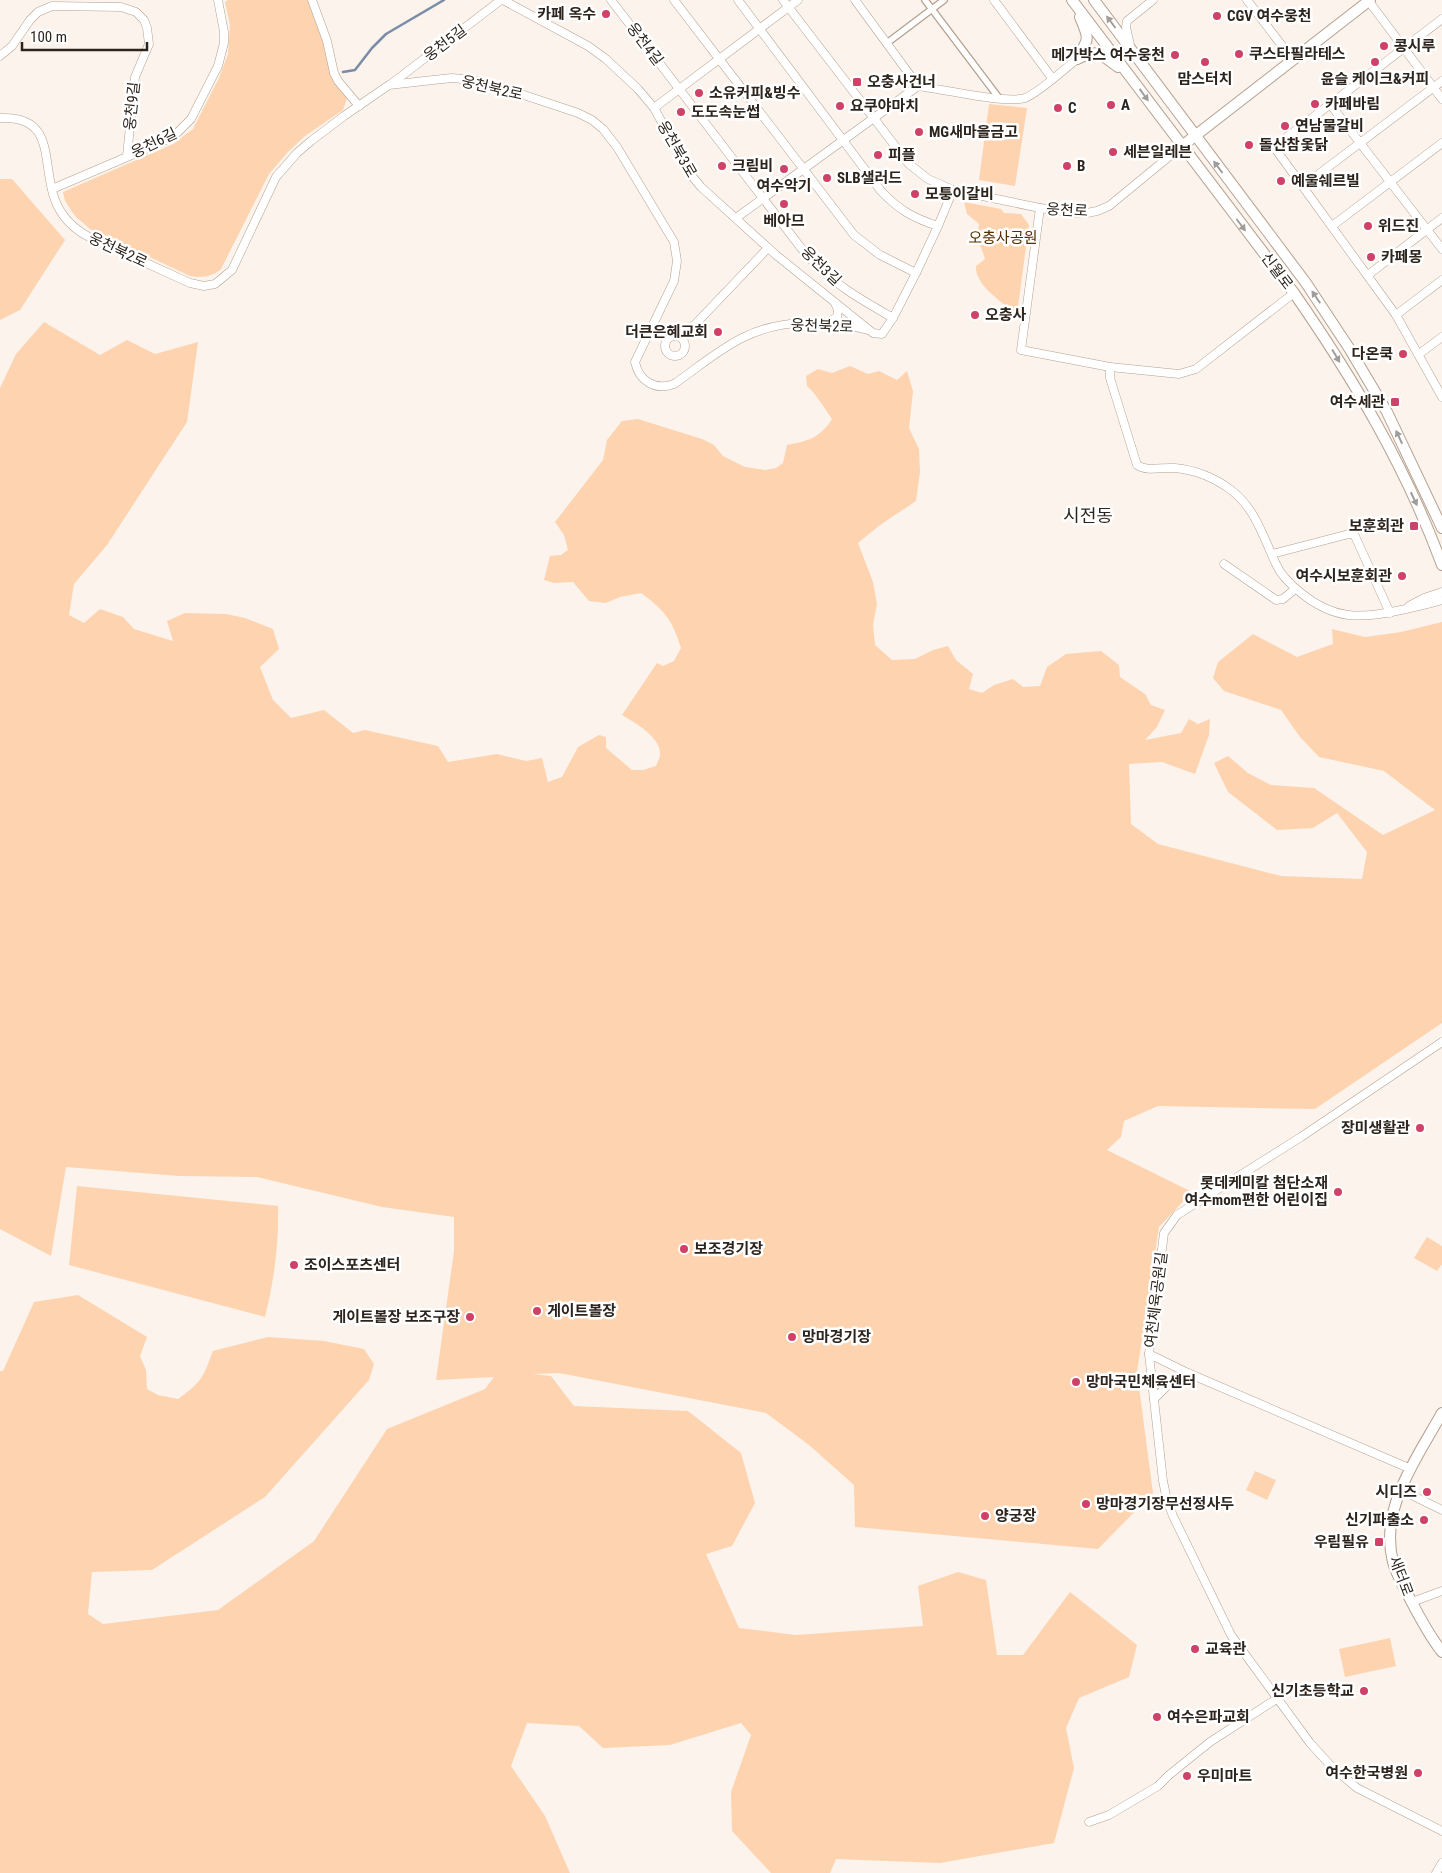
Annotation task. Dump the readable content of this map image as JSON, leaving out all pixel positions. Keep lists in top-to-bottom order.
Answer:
{
  "streets": {
    "street": [
      "웅천5길",
      "웅천4길",
      "웅천북2로",
      "웅천9길",
      "웅천6길",
      "웅천북3로",
      "웅천로",
      "웅천3길",
      "신월로",
      "여천체육공원길",
      "새터로"
    ]
  },
  "crossings": [
    ["웅천5길", "웅천북2로"],
    ["웅천5길", "웅천북3로"],
    ["웅천4길", "웅천3길"],
    ["웅천북2로", "웅천6길"],
    ["웅천북2로", "웅천북3로"],
    ["웅천9길", "웅천6길"],
    ["웅천로", "신월로"]
  ],
  "districts": ["시전동"],
  "parks": ["오충사공원"],
  "places": {
    "other": [
      "카페 옥수",
      "CGV 여수웅천",
      "콩시루",
      "쿠스타필라테스",
      "메가박스 여수웅천",
      "맘스터치",
      "윤슬 케이크&커피",
      "소유커피&빙수",
      "카페바림",
      "A",
      "요쿠야마치",
      "C",
      "도도속눈썹",
      "연남물갈비",
      "MG새마을금고",
      "돌산참옻닭",
      "세븐일레븐",
      "피플",
      "크림비",
      "B",
      "여수악기",
      "SLB샐러드",
      "예울쉐르빌",
      "모퉁이갈비",
      "베아므",
      "위드진",
      "카페몽",
      "오충사",
      "더큰은혜교회",
      "다온쿡",
      "여수시보훈회관",
      "장미생활관",
      "롯데케미칼 첨단소재 여수mom편한 어린이집",
      "보조경기장",
      "조이스포츠센터",
      "게이트볼장",
      "게이트볼장 보조구장",
      "망마경기장",
      "망마국민체육센터",
      "시디즈",
      "망마경기장무선정사두",
      "양궁장",
      "신기파출소",
      "교육관",
      "신기초등학교",
      "여수은파교회",
      "여수한국병원",
      "우미마트"
    ],
    "transit": [
      "오충사건너",
      "여수세관",
      "보훈회관",
      "우림필유"
    ]
  },
  "scale_bar": "100 m"
}
